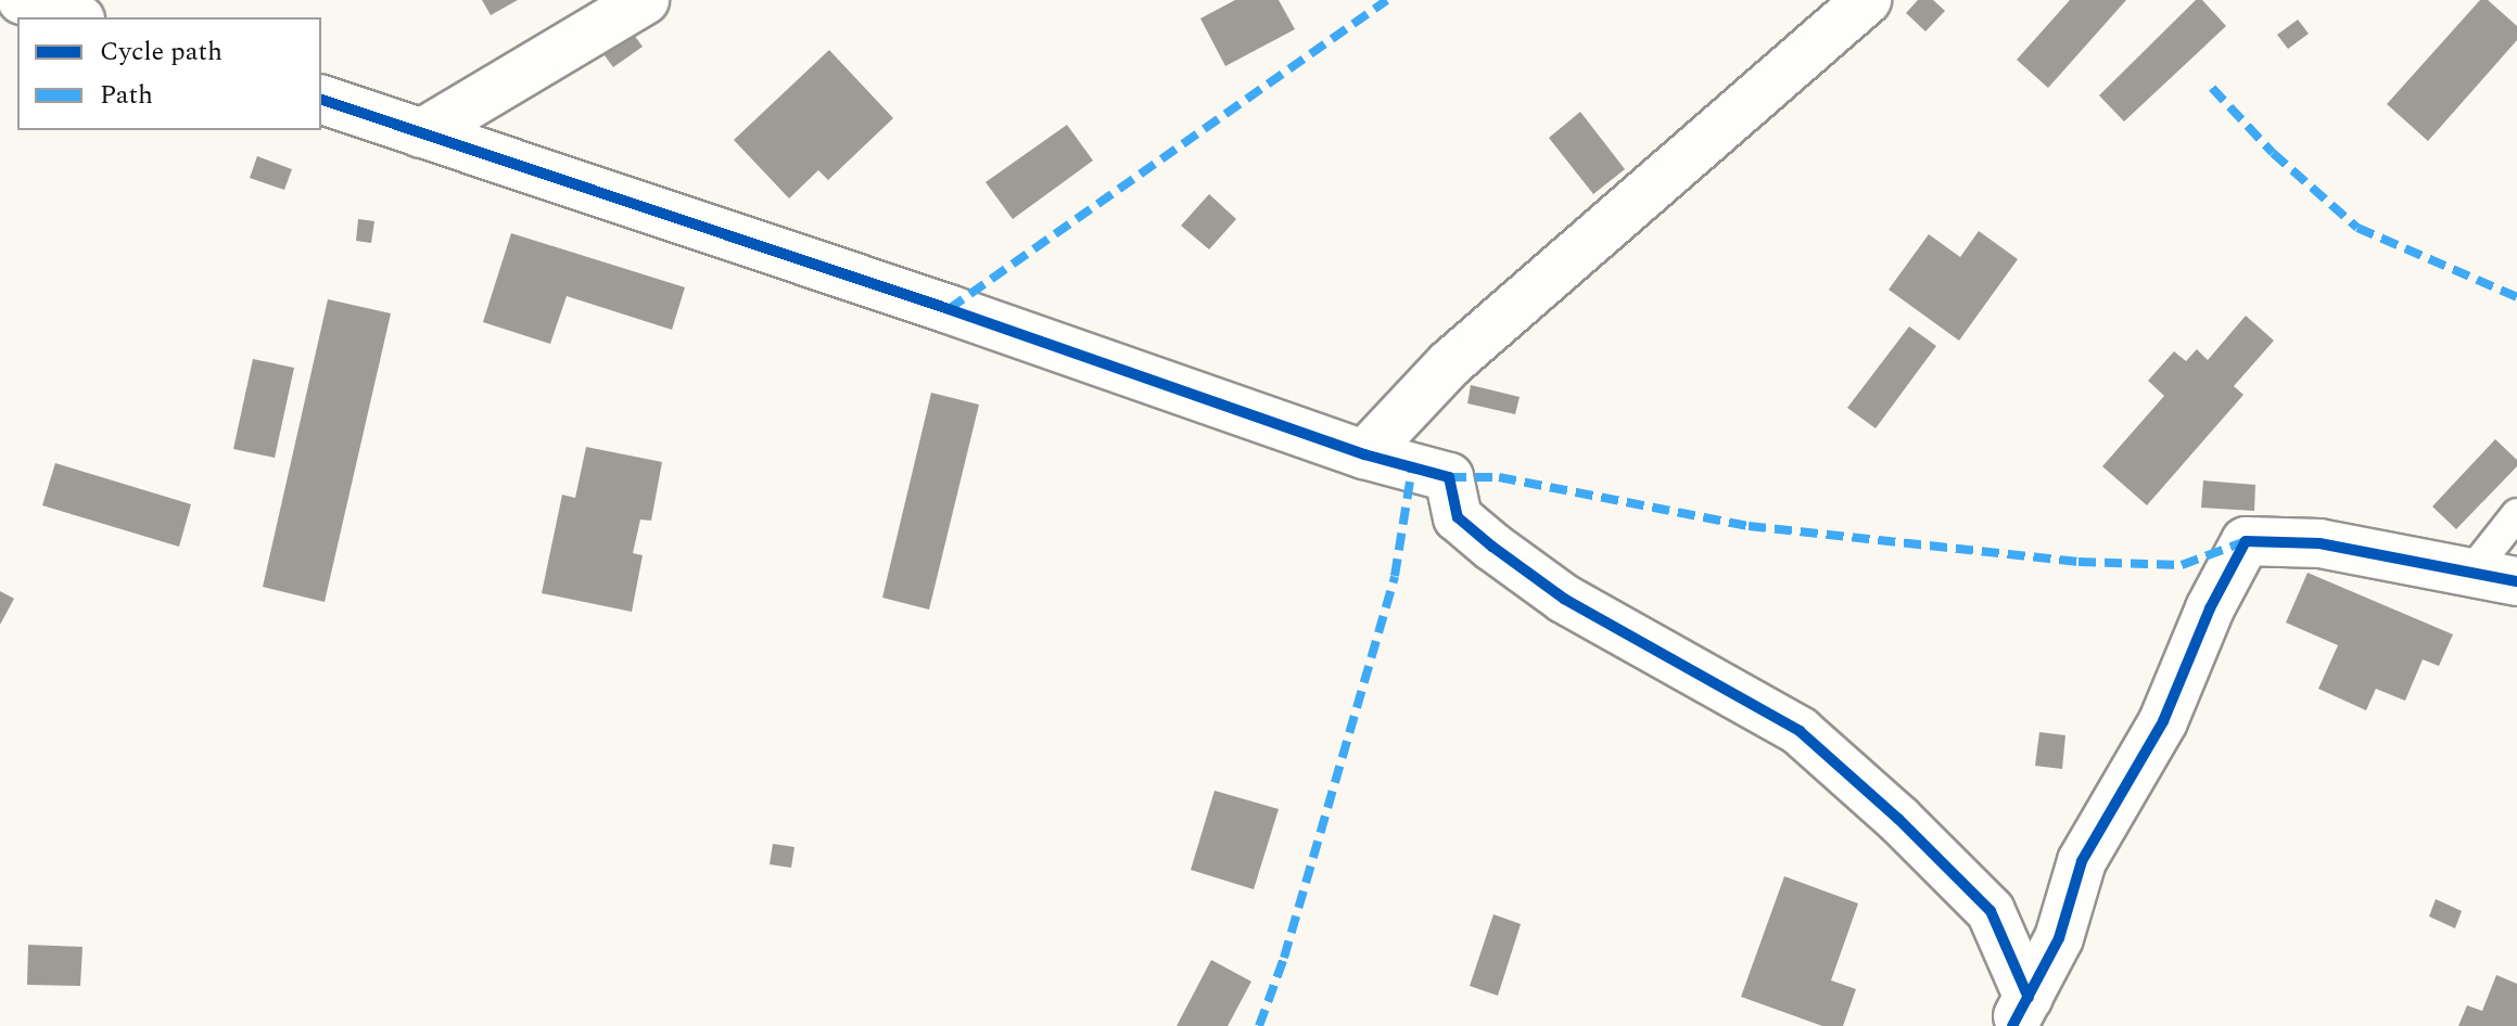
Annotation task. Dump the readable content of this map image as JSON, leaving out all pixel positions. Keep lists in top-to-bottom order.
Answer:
{
  "legend": ["Cycle path", "Path"]
}
